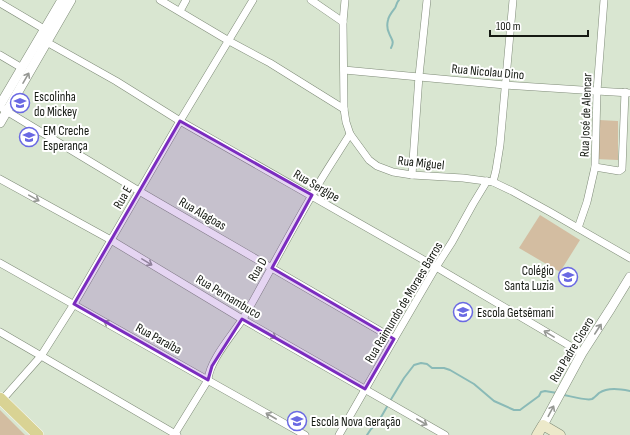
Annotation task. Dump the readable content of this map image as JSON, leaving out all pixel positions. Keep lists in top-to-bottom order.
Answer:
{
  "streets": {
    "main road": ["Rua Padre Cicero"],
    "street": [
      "Rua Nicolau Dino",
      "Rua José de Alencar",
      "Rua Miguel",
      "Rua Sergipe",
      "Rua E",
      "Rua Alagoas",
      "Rua D",
      "Rua Pernambuco",
      "Rua Raimundo de Moraes Barros",
      "Rua Paraíba"
    ]
  },
  "crossings": [
    ["Rua Nicolau Dino", "Rua José de Alencar"],
    ["Rua Nicolau Dino", "Rua Miguel"],
    ["Rua Nicolau Dino", "Rua Raimundo de Moraes Barros"],
    ["Rua José de Alencar", "Rua Miguel"],
    ["Rua Miguel", "Rua D"],
    ["Rua Miguel", "Rua Raimundo de Moraes Barros"],
    ["Rua Sergipe", "Rua E"],
    ["Rua Sergipe", "Rua D"],
    ["Rua Sergipe", "Rua Raimundo de Moraes Barros"],
    ["Rua Sergipe", "Rua Padre Cicero"],
    ["Rua E", "Rua Alagoas"],
    ["Rua E", "Rua Pernambuco"],
    ["Rua E", "Rua Paraíba"],
    ["Rua Alagoas", "Rua D"],
    ["Rua Alagoas", "Rua Raimundo de Moraes Barros"],
    ["Rua D", "Rua Pernambuco"],
    ["Rua D", "Rua Paraíba"],
    ["Rua Pernambuco", "Rua Raimundo de Moraes Barros"]
  ],
  "one_way": ["Rua Pernambuco", "Rua Padre Cicero"],
  "places": {
    "school or university": [
      "Escolinha do Mickey",
      "EM Creche Esperança",
      "Colégio Santa Luzia",
      "Escola Getsêmani",
      "Escola Nova Geração"
    ]
  },
  "scale_bar": "100 m"
}
